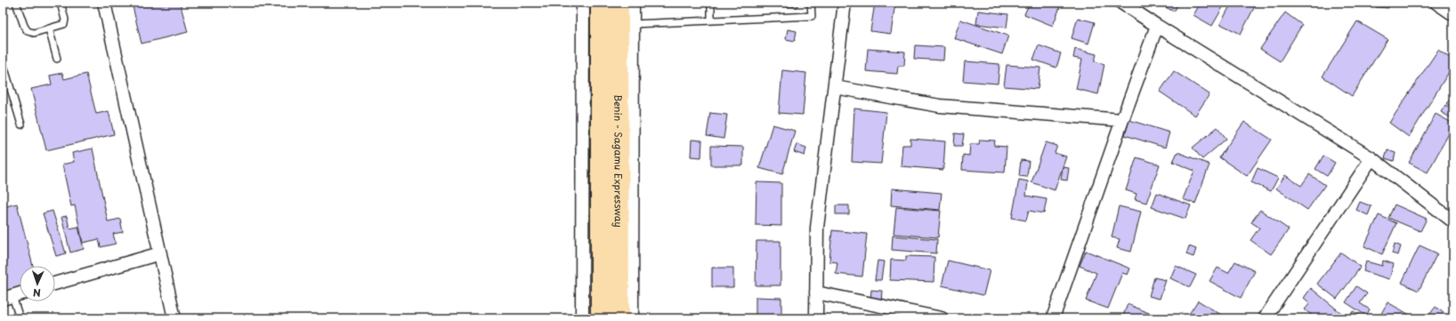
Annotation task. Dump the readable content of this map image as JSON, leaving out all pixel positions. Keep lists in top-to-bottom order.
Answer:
{
  "streets": {
    "highway": ["Benin - Sagamu Expressway"]
  },
  "north": "bottom"
}
